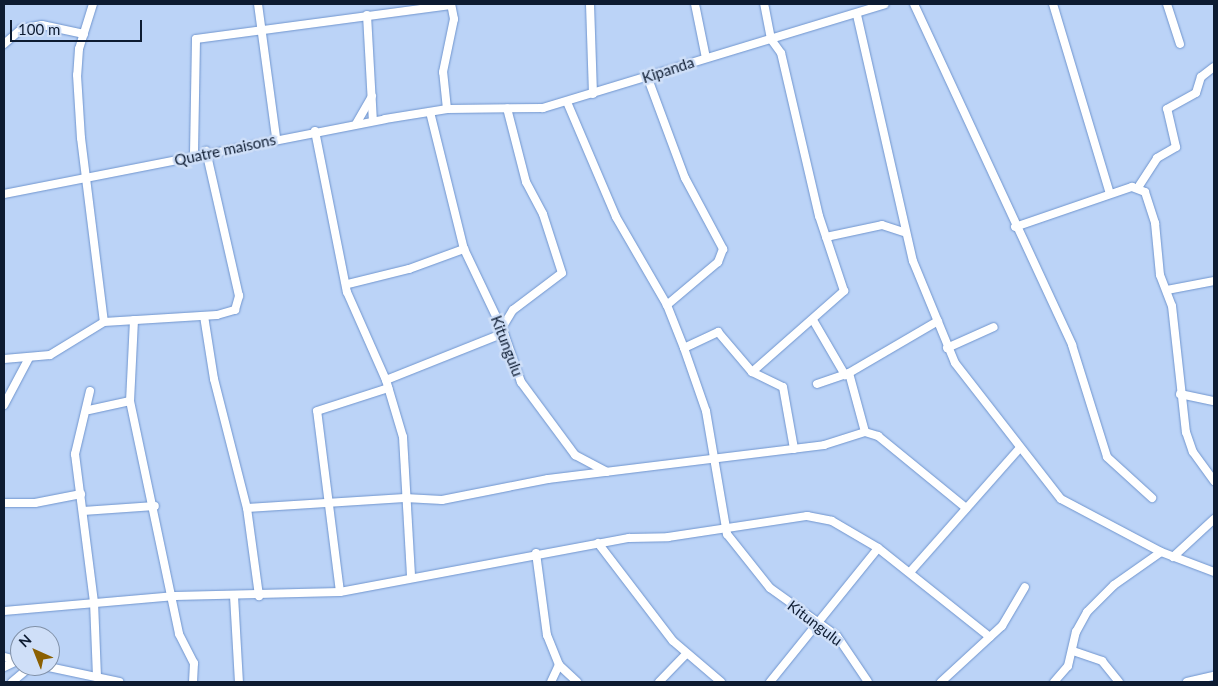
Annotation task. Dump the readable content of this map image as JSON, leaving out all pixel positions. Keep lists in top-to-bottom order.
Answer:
{
  "streets": {
    "street": ["Kipanda", "Quatre maisons", "Kitungulu"]
  },
  "crossings": [
    ["Kipanda", "Quatre maisons"],
    ["Kipanda", "Kitungulu"],
    ["Quatre maisons", "Kitungulu"]
  ],
  "scale_bar": "100 m",
  "north": "top left"
}
